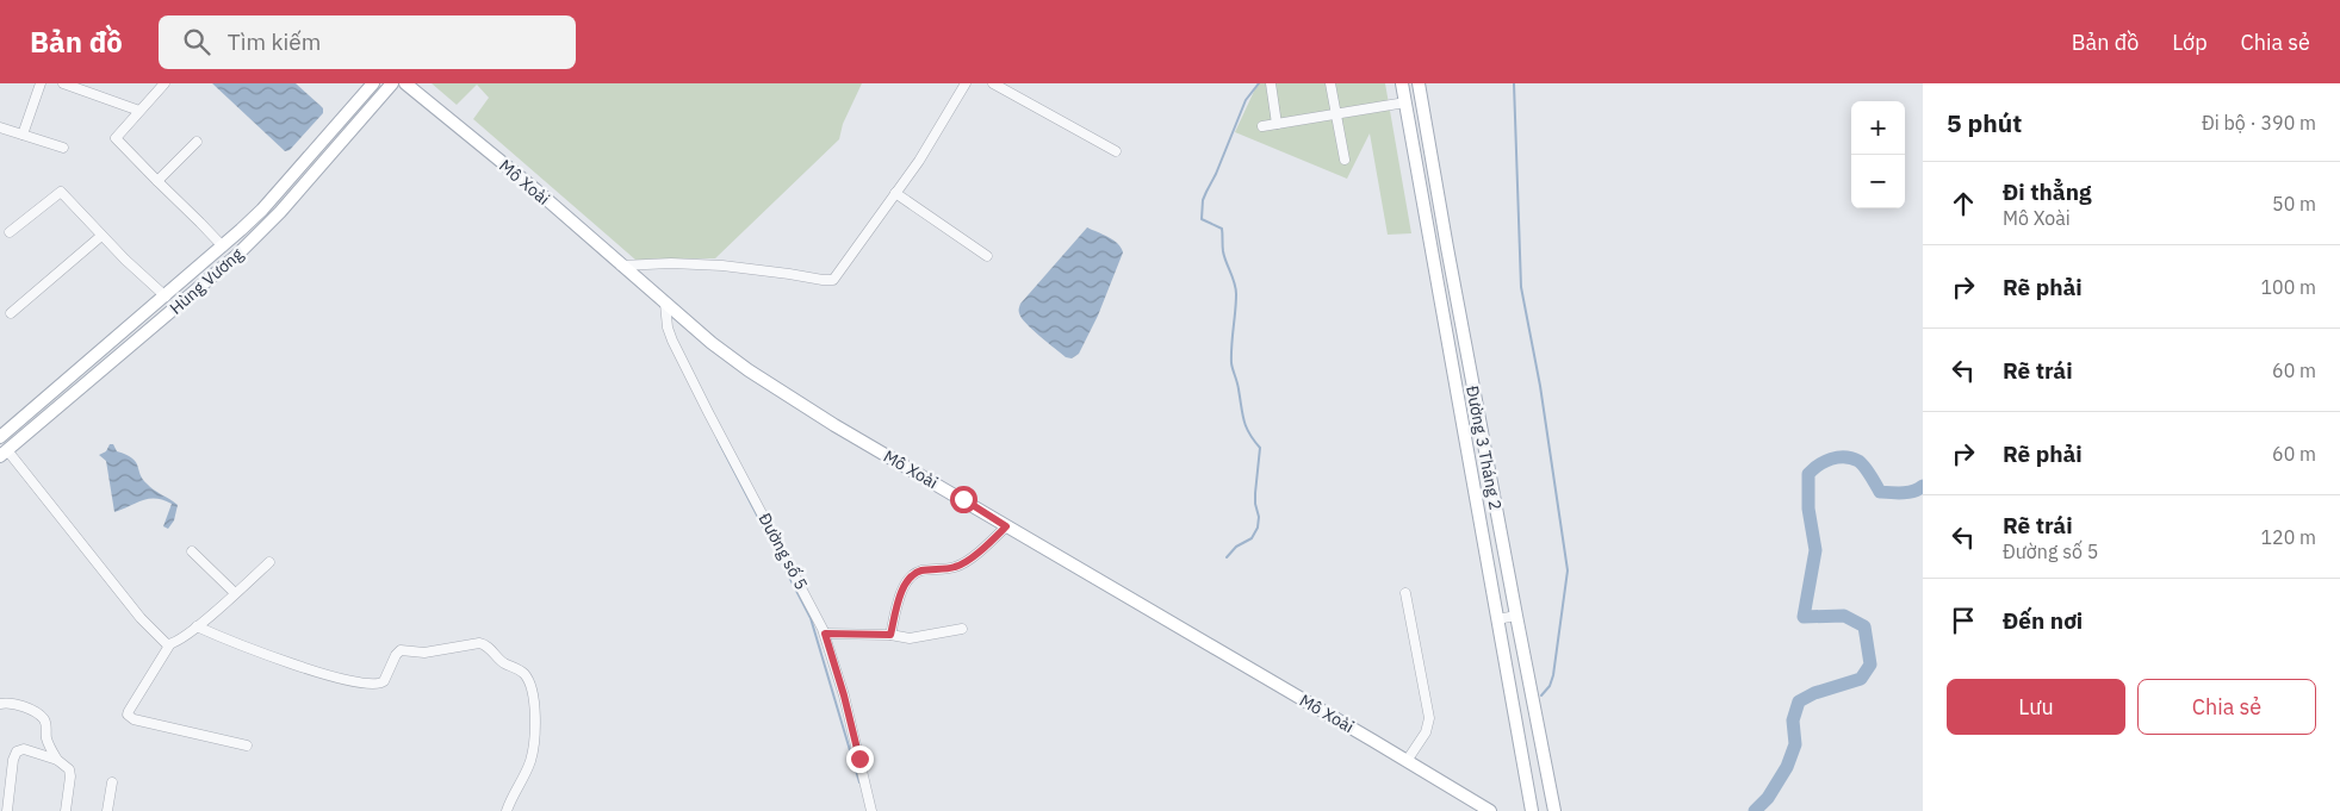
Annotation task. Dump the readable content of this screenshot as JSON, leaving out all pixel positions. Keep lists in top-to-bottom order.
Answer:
{
  "streets": {
    "main road": ["Mô Xoài", "Hùng Vương", "Đường 3 Tháng 2"],
    "street": ["Đường số 5"]
  },
  "crossings": [
    ["Mô Xoài", "Đường số 5"]
  ],
  "page": {
    "header": "Bản đồ",
    "search": "Tìm kiếm",
    "nav": ["Bản đồ", "Lớp", "Chia sẻ"],
    "heading": ["5 phút", "Đi bộ · 390 m"],
    "map_buttons": ["+", "−"],
    "list": [
      ["Đi thẳng", "Mô Xoài", "50 m"],
      ["Rẽ phải", "100 m"],
      ["Rẽ trái", "60 m"],
      ["Rẽ phải", "60 m"],
      ["Rẽ trái", "Đường số 5", "120 m"],
      "Đến nơi"
    ],
    "buttons": ["Lưu", "Chia sẻ"]
  }
}
